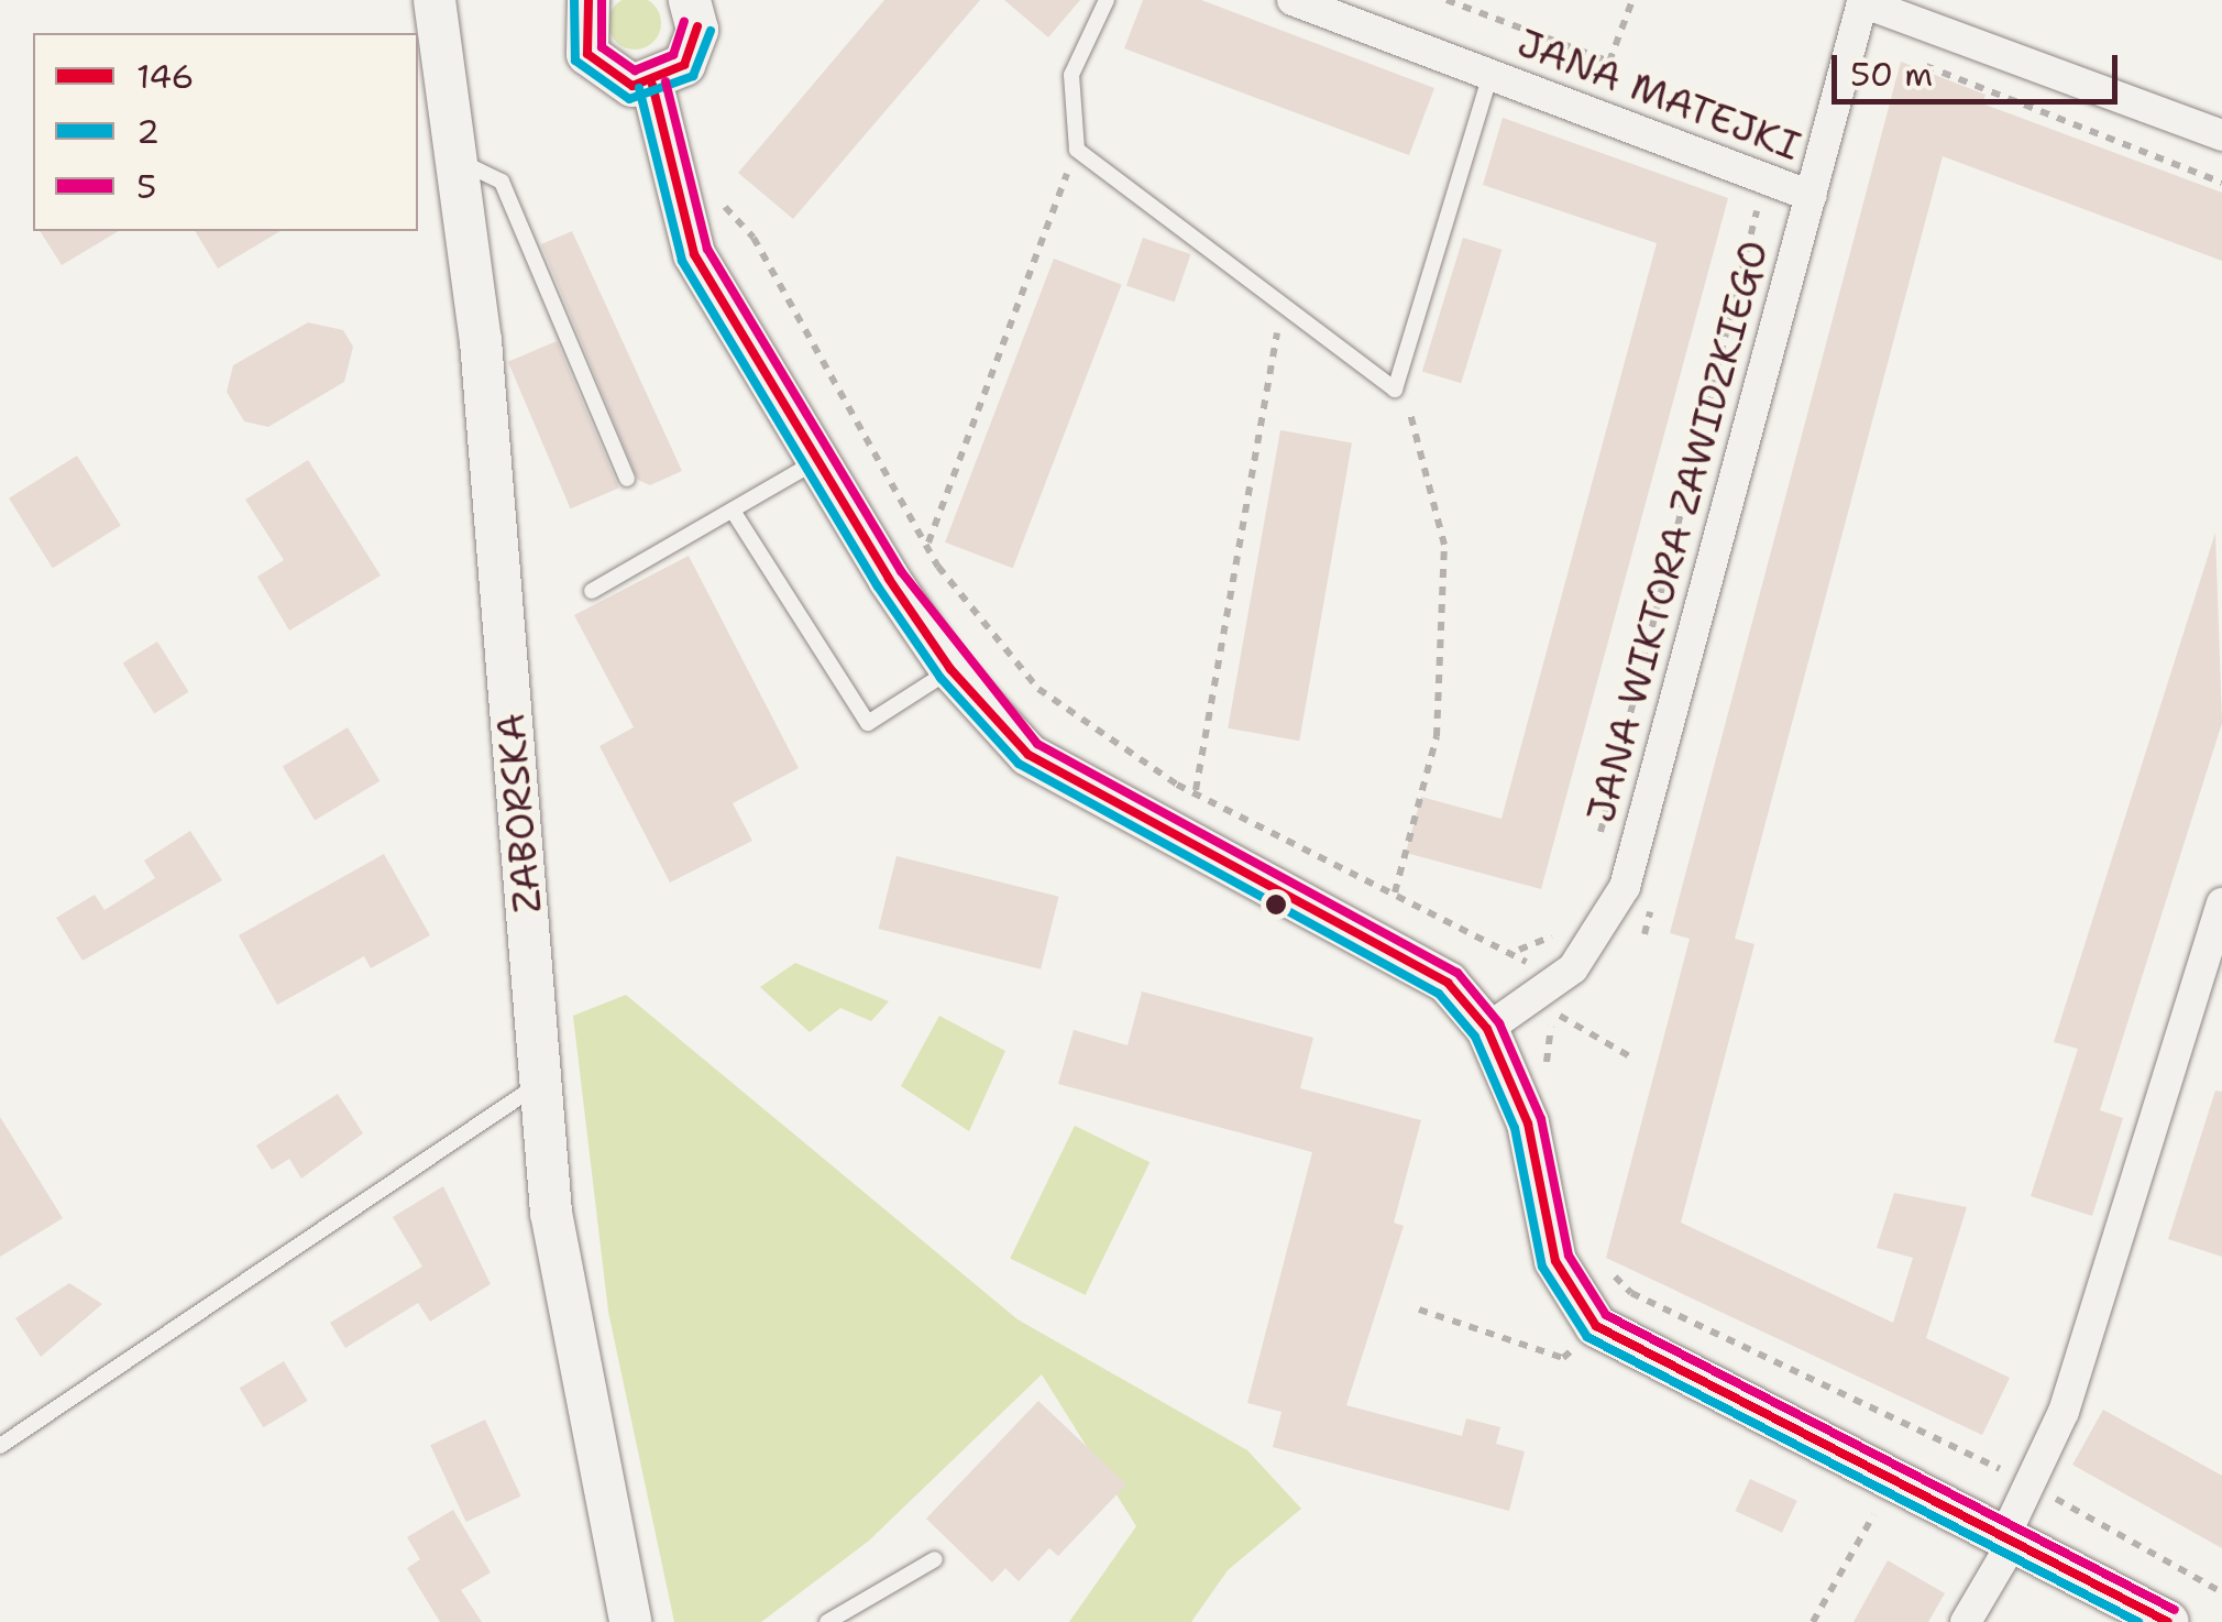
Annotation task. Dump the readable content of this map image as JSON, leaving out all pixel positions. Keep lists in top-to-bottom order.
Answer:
{
  "streets": {
    "street": ["JANA MATEJKI", "JANA WIKTORA ZAWIDZKIEGO", "ZABORSKA"]
  },
  "crossings": [
    ["JANA MATEJKI", "JANA WIKTORA ZAWIDZKIEGO"]
  ],
  "lines": ["transit line 146", "transit line 2", "transit line 5"],
  "legend": ["146", "2", "5"],
  "scale_bar": "50 m"
}
